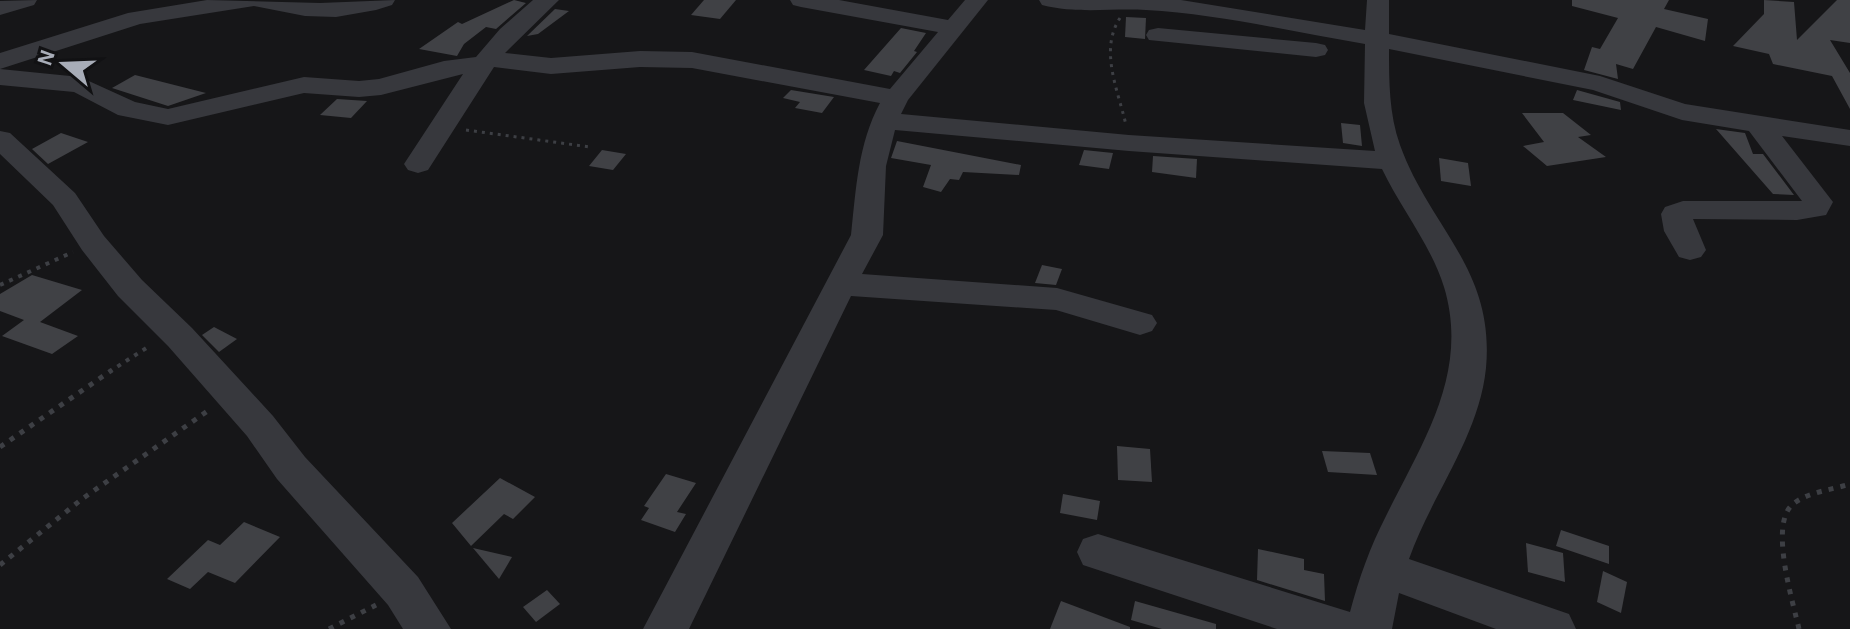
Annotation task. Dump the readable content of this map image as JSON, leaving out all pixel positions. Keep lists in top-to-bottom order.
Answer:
{
  "north": "left"
}
